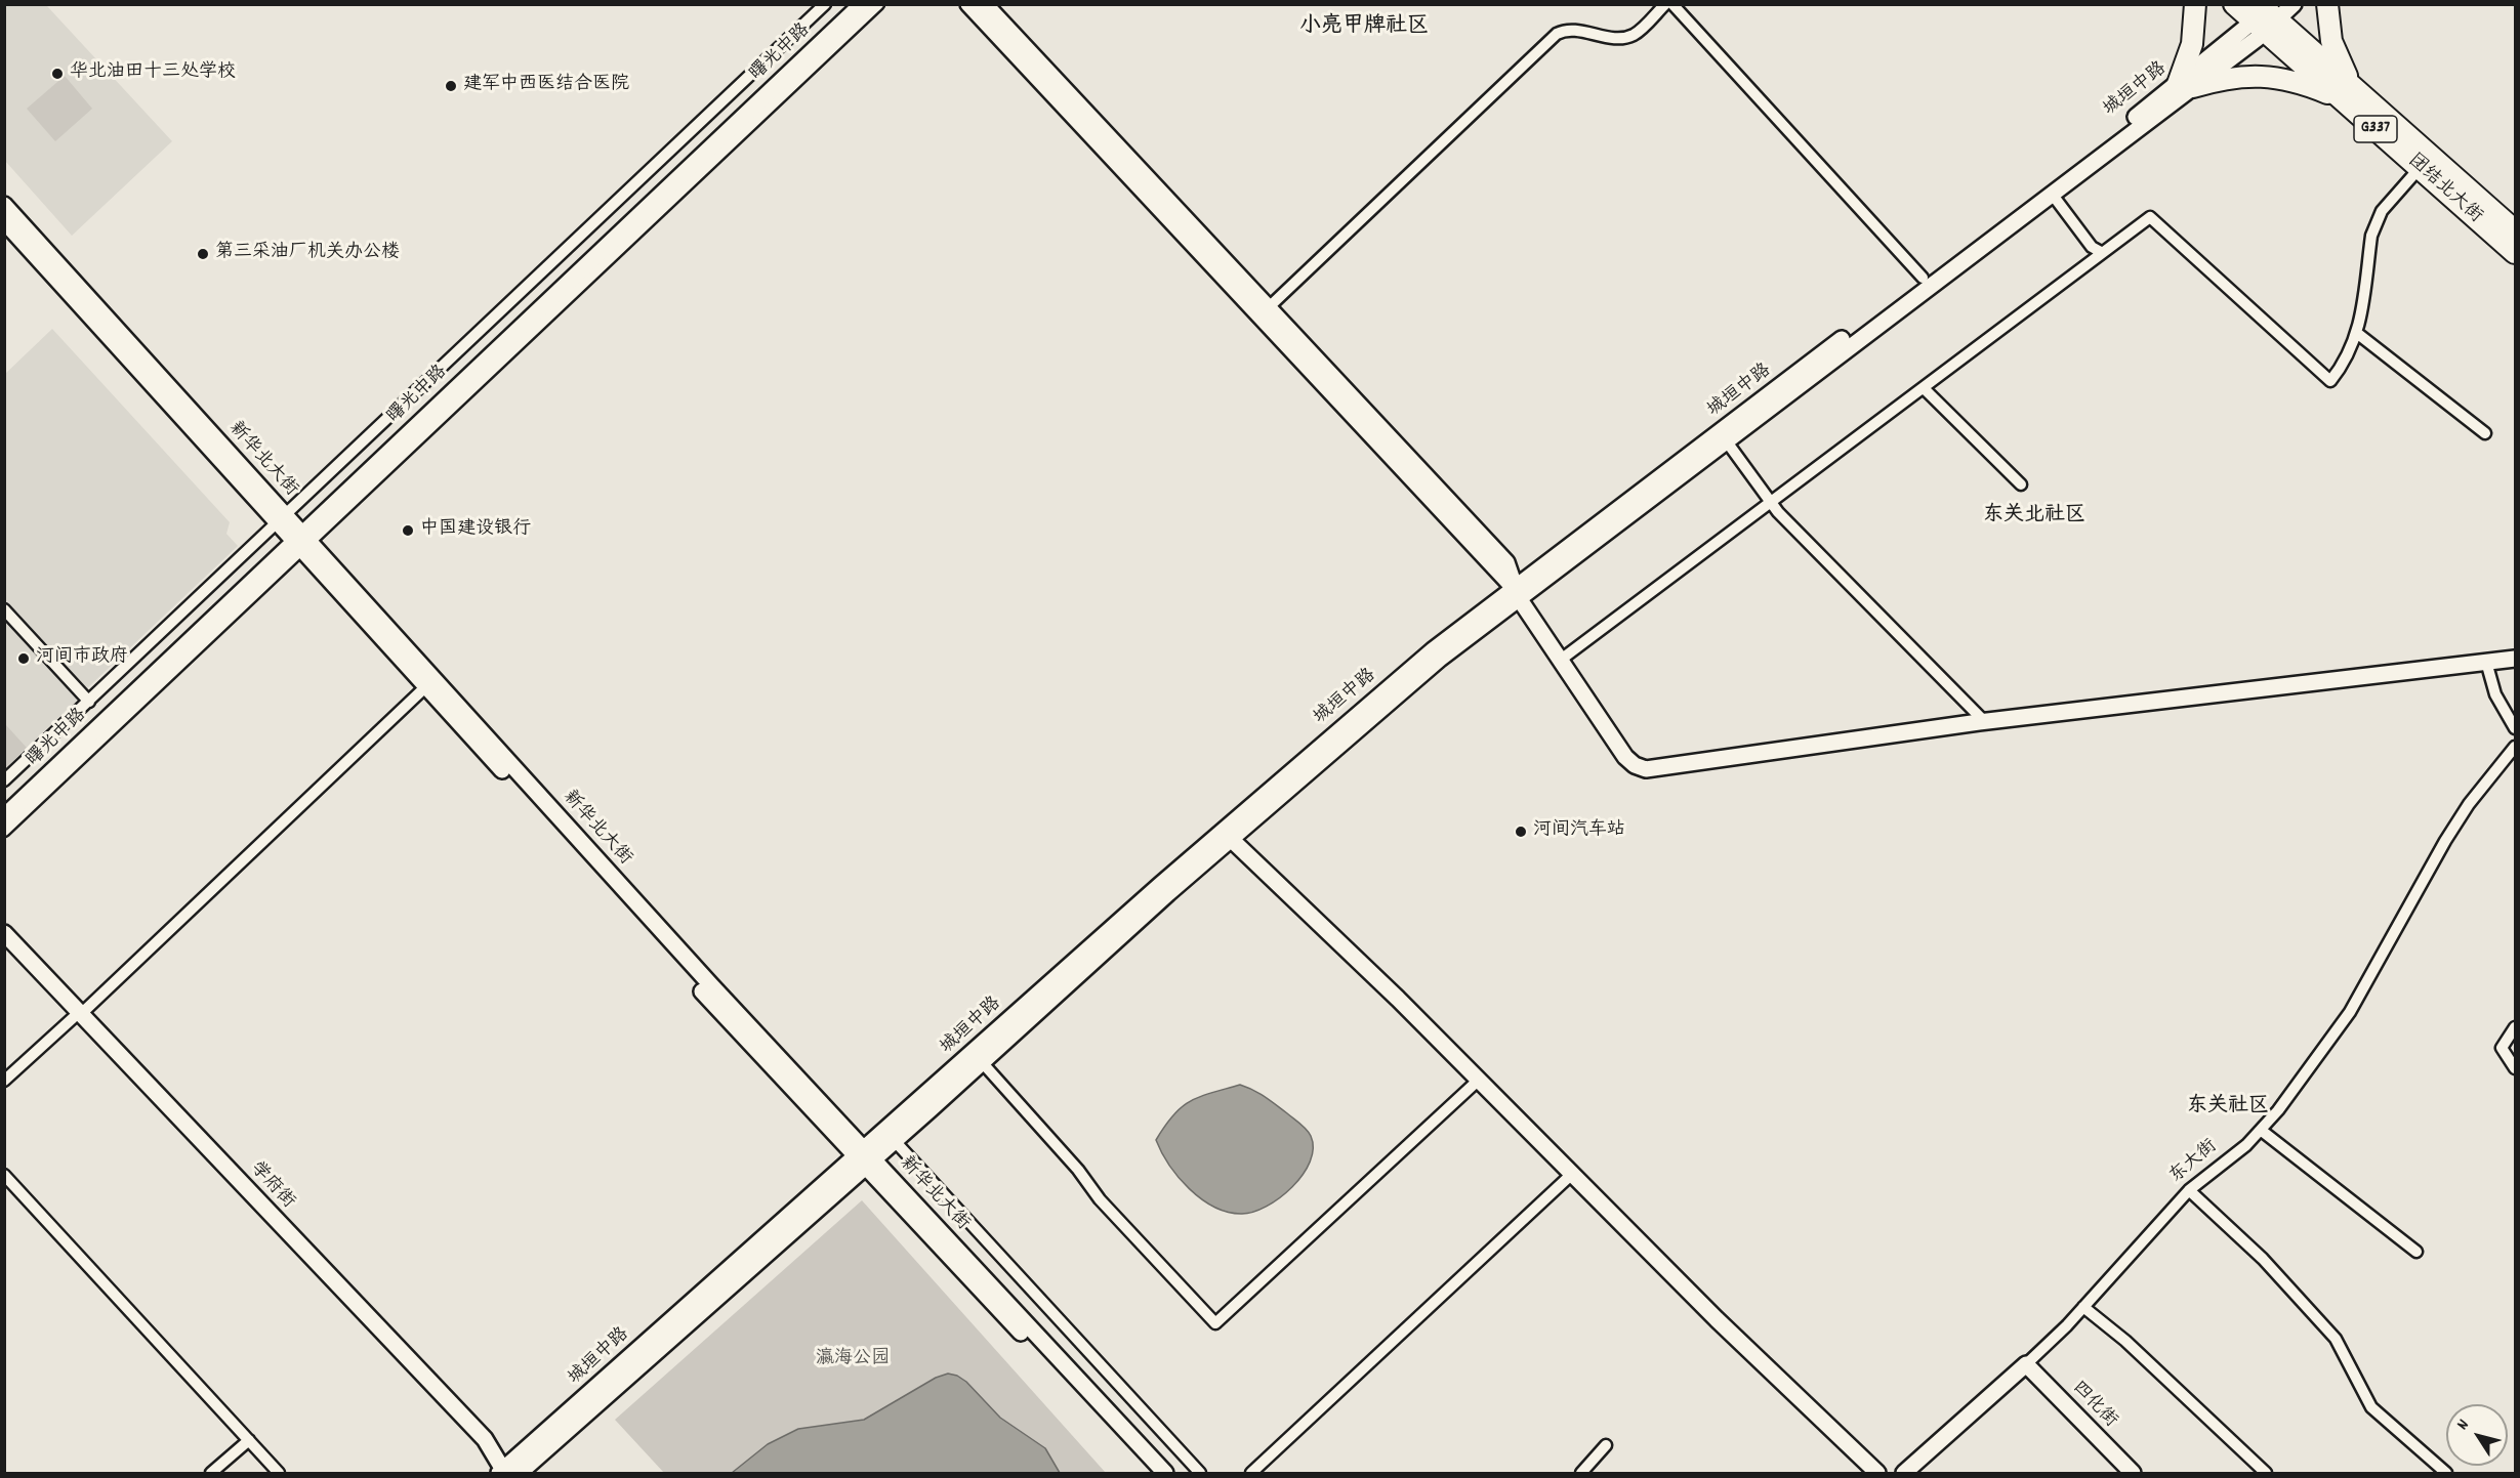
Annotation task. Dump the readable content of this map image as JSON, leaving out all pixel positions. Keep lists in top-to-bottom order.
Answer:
{
  "streets": {
    "highway": ["G337", "团结北大街"],
    "main road": [
      "曙光中路",
      "城垣中路",
      "新华北大街",
      "东大街",
      "学府街",
      "四化街"
    ]
  },
  "crossings": [
    ["曙光中路", "新华北大街"],
    ["城垣中路", "团结北大街"],
    ["城垣中路", "新华北大街"],
    ["城垣中路", "学府街"],
    ["东大街", "四化街"]
  ],
  "districts": ["小亮甲牌社区", "东关北社区", "东关社区"],
  "parks": ["瀛海公园"],
  "places": [
    "华北油田十三处学校",
    "建军中西医结合医院",
    "第三采油厂机关办公楼",
    "中国建设银行",
    "河间市政府",
    "河间汽车站"
  ],
  "north": "top left"
}
